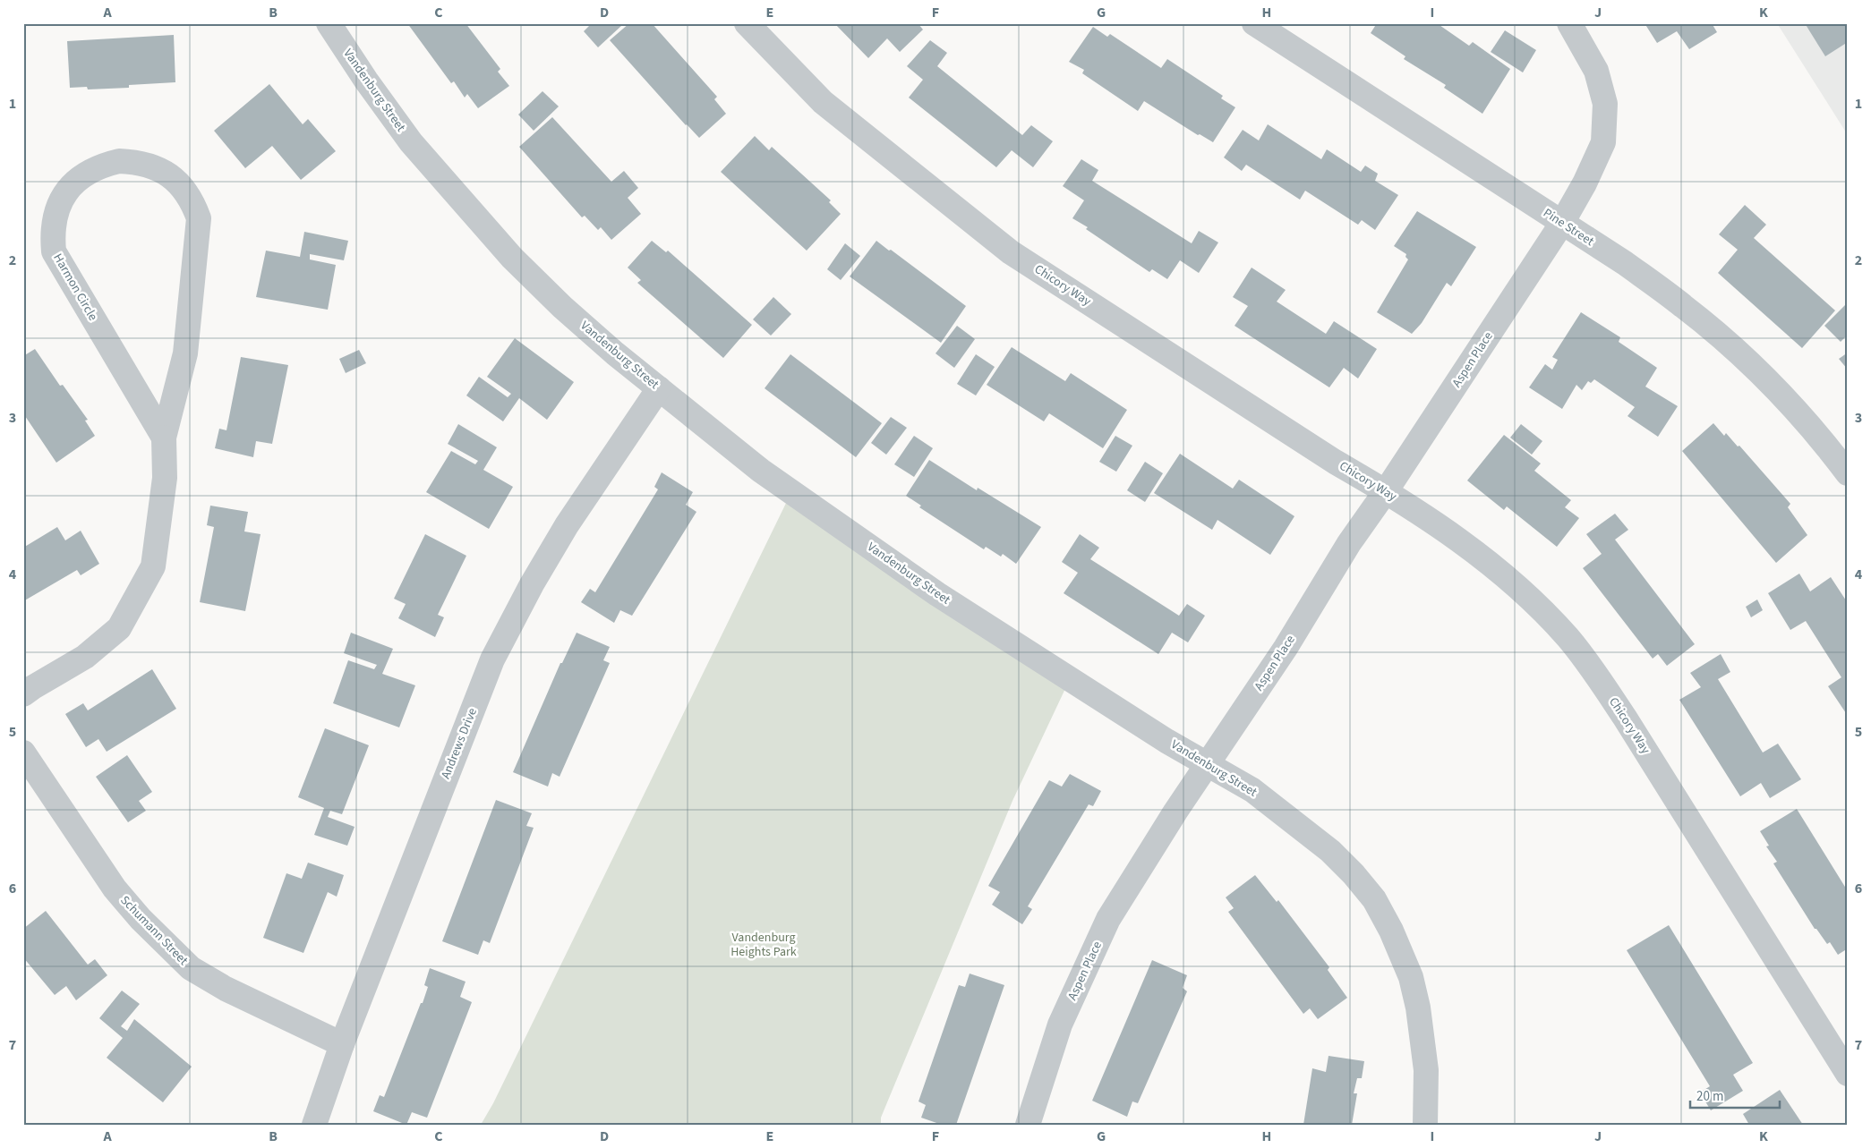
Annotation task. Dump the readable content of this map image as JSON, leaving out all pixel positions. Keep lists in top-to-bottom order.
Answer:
{
  "streets": {
    "street": [
      "Vandenburg Street",
      "Pine Street",
      "Chicory Way",
      "Harmon Circle",
      "Aspen Place",
      "Andrews Drive",
      "Schumann Street"
    ]
  },
  "crossings": [
    ["Vandenburg Street", "Aspen Place"],
    ["Vandenburg Street", "Andrews Drive"],
    ["Pine Street", "Aspen Place"],
    ["Chicory Way", "Aspen Place"],
    ["Andrews Drive", "Schumann Street"]
  ],
  "parks": ["Vandenburg Heights Park"],
  "scale_bar": "20 m",
  "grid": {
    "columns": [
      "A",
      "B",
      "C",
      "D",
      "E",
      "F",
      "G",
      "H",
      "I",
      "J",
      "K"
    ],
    "rows": [
      "1",
      "2",
      "3",
      "4",
      "5",
      "6",
      "7"
    ]
  }
}
